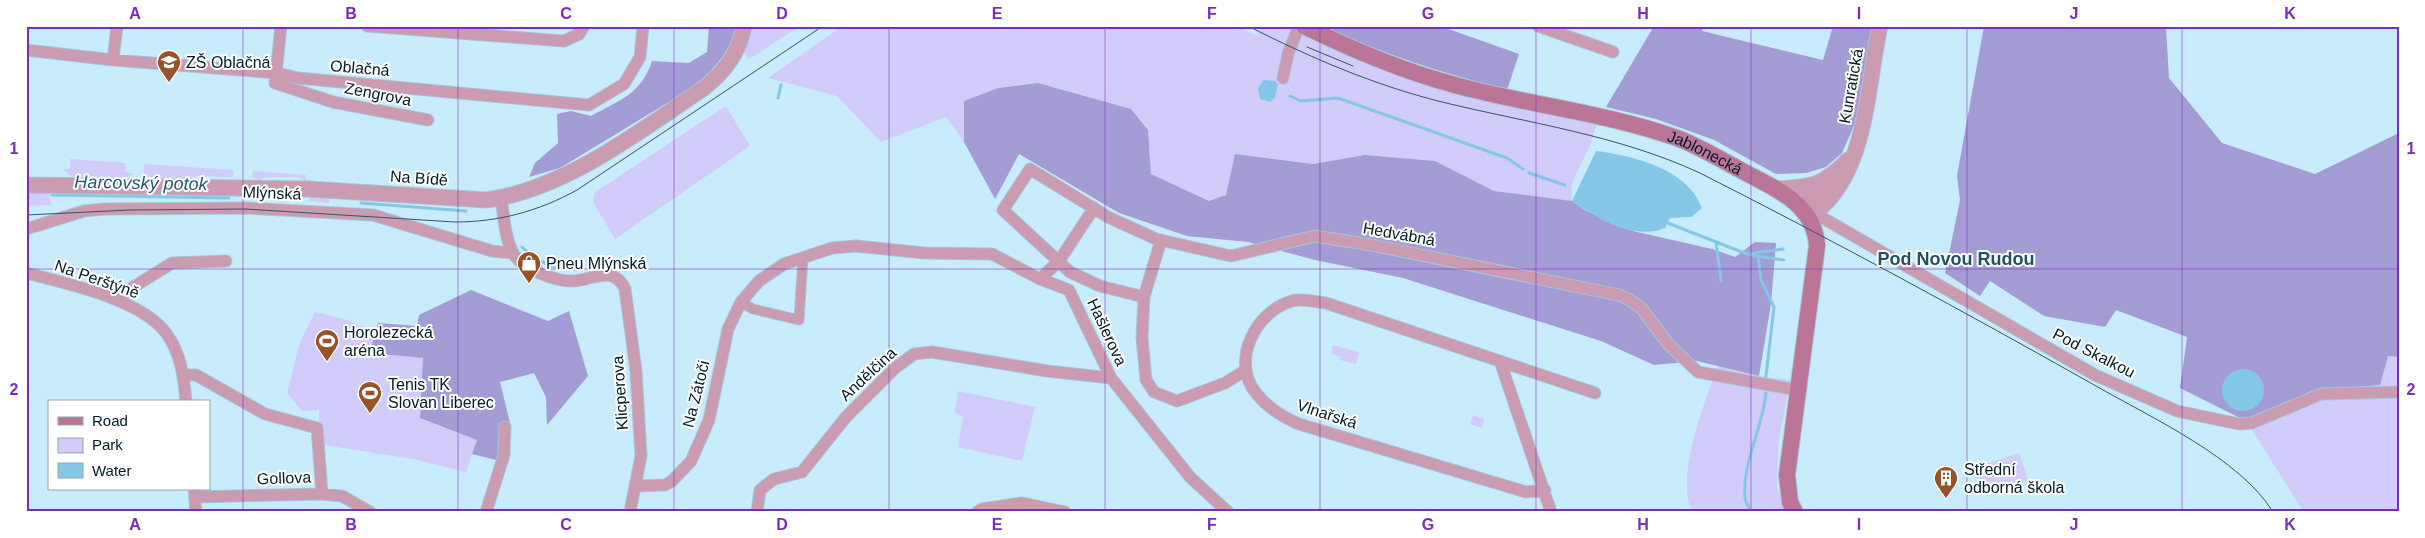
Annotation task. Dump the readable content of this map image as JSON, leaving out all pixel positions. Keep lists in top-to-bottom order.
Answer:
{
  "streets": {
    "main road": ["Jablonecká"],
    "street": [
      "Oblačná",
      "Kunratická",
      "Zengrova",
      "Na Bídě",
      "Mlýnská",
      "Hedvábná",
      "Na Perštýně",
      "Hašlerova",
      "Pod Skalkou",
      "Andělčina",
      "Klicperova",
      "Na Zátoči",
      "Vlnařská",
      "Gollova"
    ]
  },
  "crossings": [
    ["Oblačná", "Zengrova"],
    ["Kunratická", "Jablonecká"],
    ["Kunratická", "Pod Skalkou"],
    ["Jablonecká", "Pod Skalkou"],
    ["Mlýnská", "Klicperova"],
    ["Hašlerova", "Andělčina"],
    ["Hašlerova", "Na Zátoči"],
    ["Klicperova", "Na Zátoči"]
  ],
  "districts": ["Pod Novou Rudou"],
  "water": ["Harcovský potok"],
  "places": {
    "school or university": ["ZŠ Oblačná"],
    "shop": ["Pneu Mlýnská"],
    "sports": ["Horolezecká aréna", "Tenis TK Slovan Liberec"],
    "building": ["Střední odborná škola"]
  },
  "legend": ["Road", "Park", "Water"],
  "grid": {
    "columns": [
      "A",
      "B",
      "C",
      "D",
      "E",
      "F",
      "G",
      "H",
      "I",
      "J",
      "K"
    ],
    "rows": ["1", "2"]
  }
}
